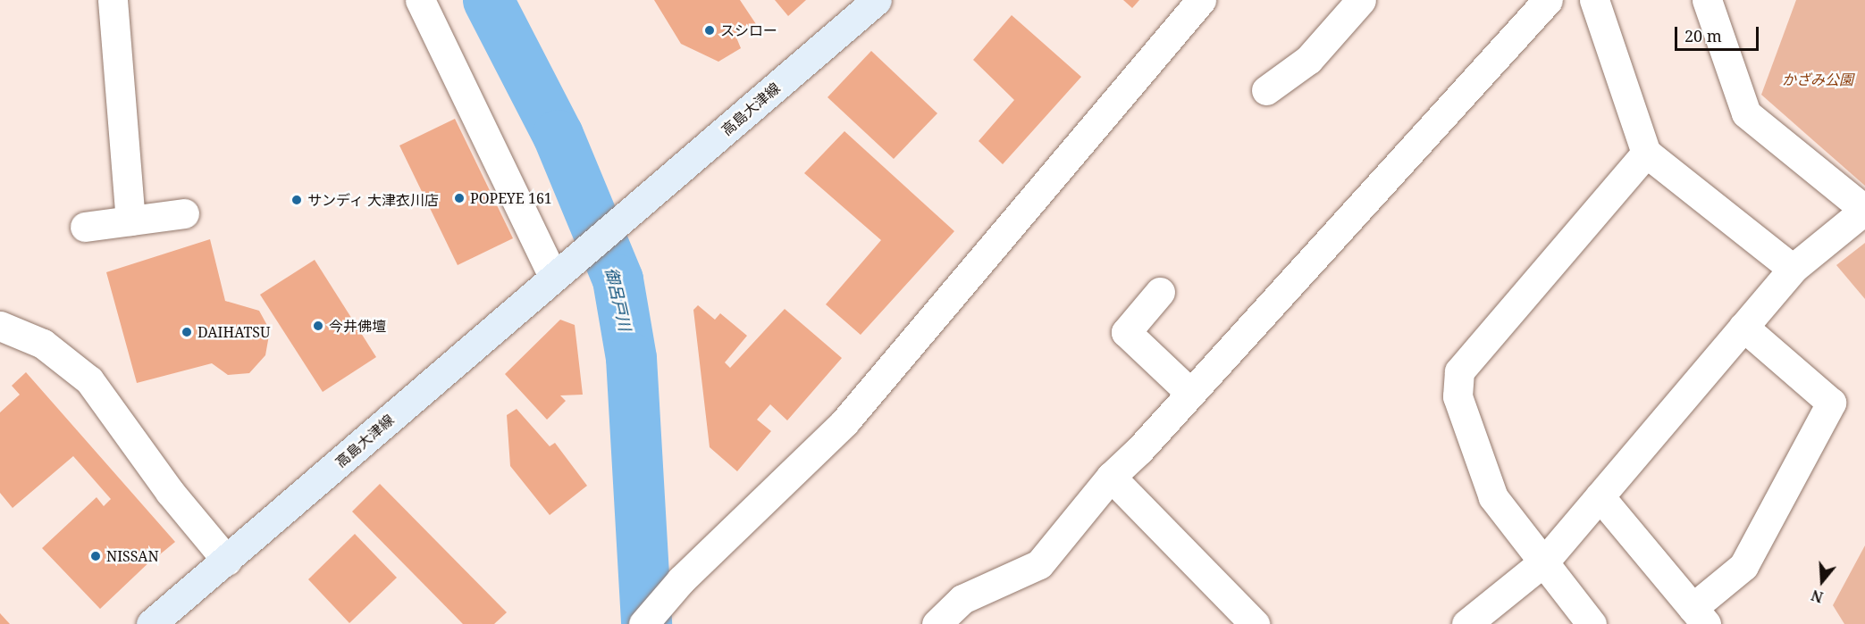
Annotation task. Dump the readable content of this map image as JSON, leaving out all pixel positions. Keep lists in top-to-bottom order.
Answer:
{
  "streets": {
    "main road": ["高島大津線"]
  },
  "water": ["御呂戸川"],
  "parks": ["かざみ公園"],
  "places": [
    "スシロー",
    "POPEYE 161",
    "サンディ 大津衣川店",
    "今井佛壇",
    "DAIHATSU",
    "NISSAN"
  ],
  "scale_bar": "20 m",
  "north": "bottom"
}
